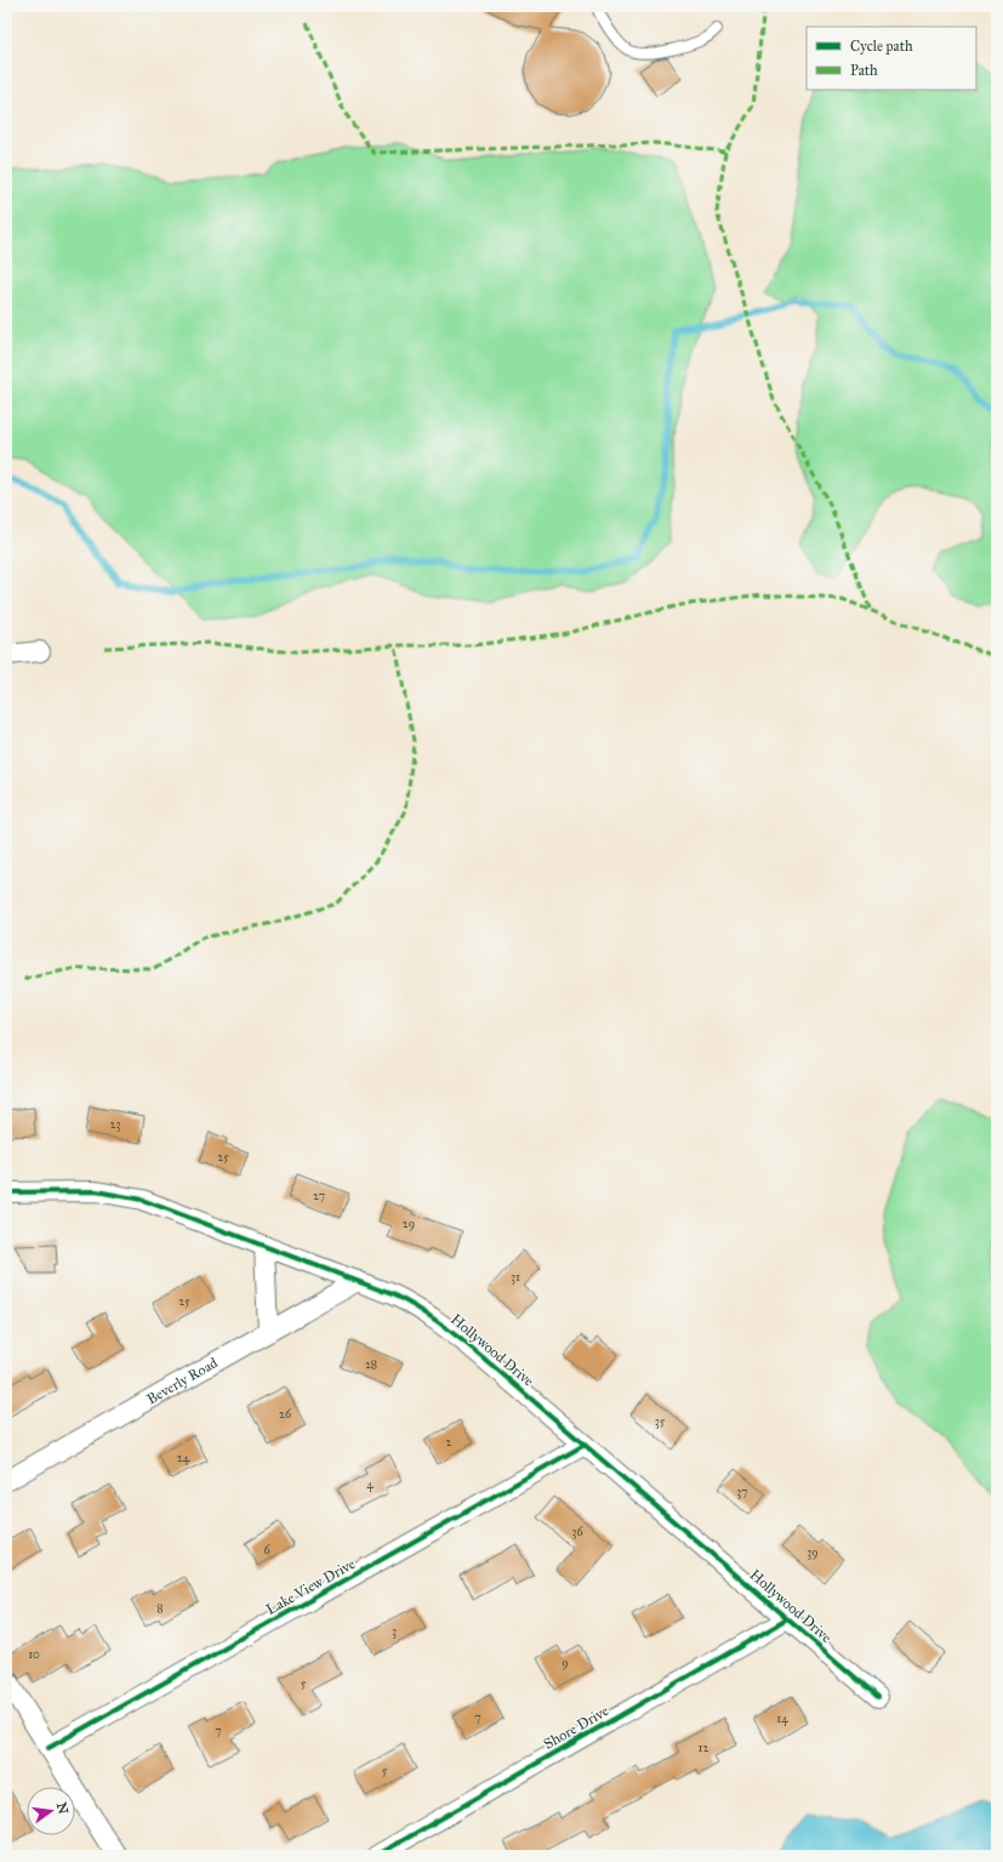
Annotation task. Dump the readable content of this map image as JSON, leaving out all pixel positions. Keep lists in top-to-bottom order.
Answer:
{
  "streets": {
    "street": [
      "Hollywood Drive",
      "Beverly Road",
      "Lake View Drive",
      "Shore Drive"
    ]
  },
  "crossings": [
    ["Hollywood Drive", "Beverly Road"],
    ["Hollywood Drive", "Lake View Drive"],
    ["Hollywood Drive", "Shore Drive"]
  ],
  "house_numbers": [
    "23",
    "25",
    "27",
    "29",
    "31",
    "25",
    "28",
    "26",
    "35",
    "2",
    "24",
    "4",
    "37",
    "36",
    "6",
    "39",
    "8",
    "3",
    "10",
    "9",
    "5",
    "7",
    "14",
    "7",
    "12",
    "5"
  ],
  "legend": ["Cycle path", "Path"],
  "north": "right"
}
